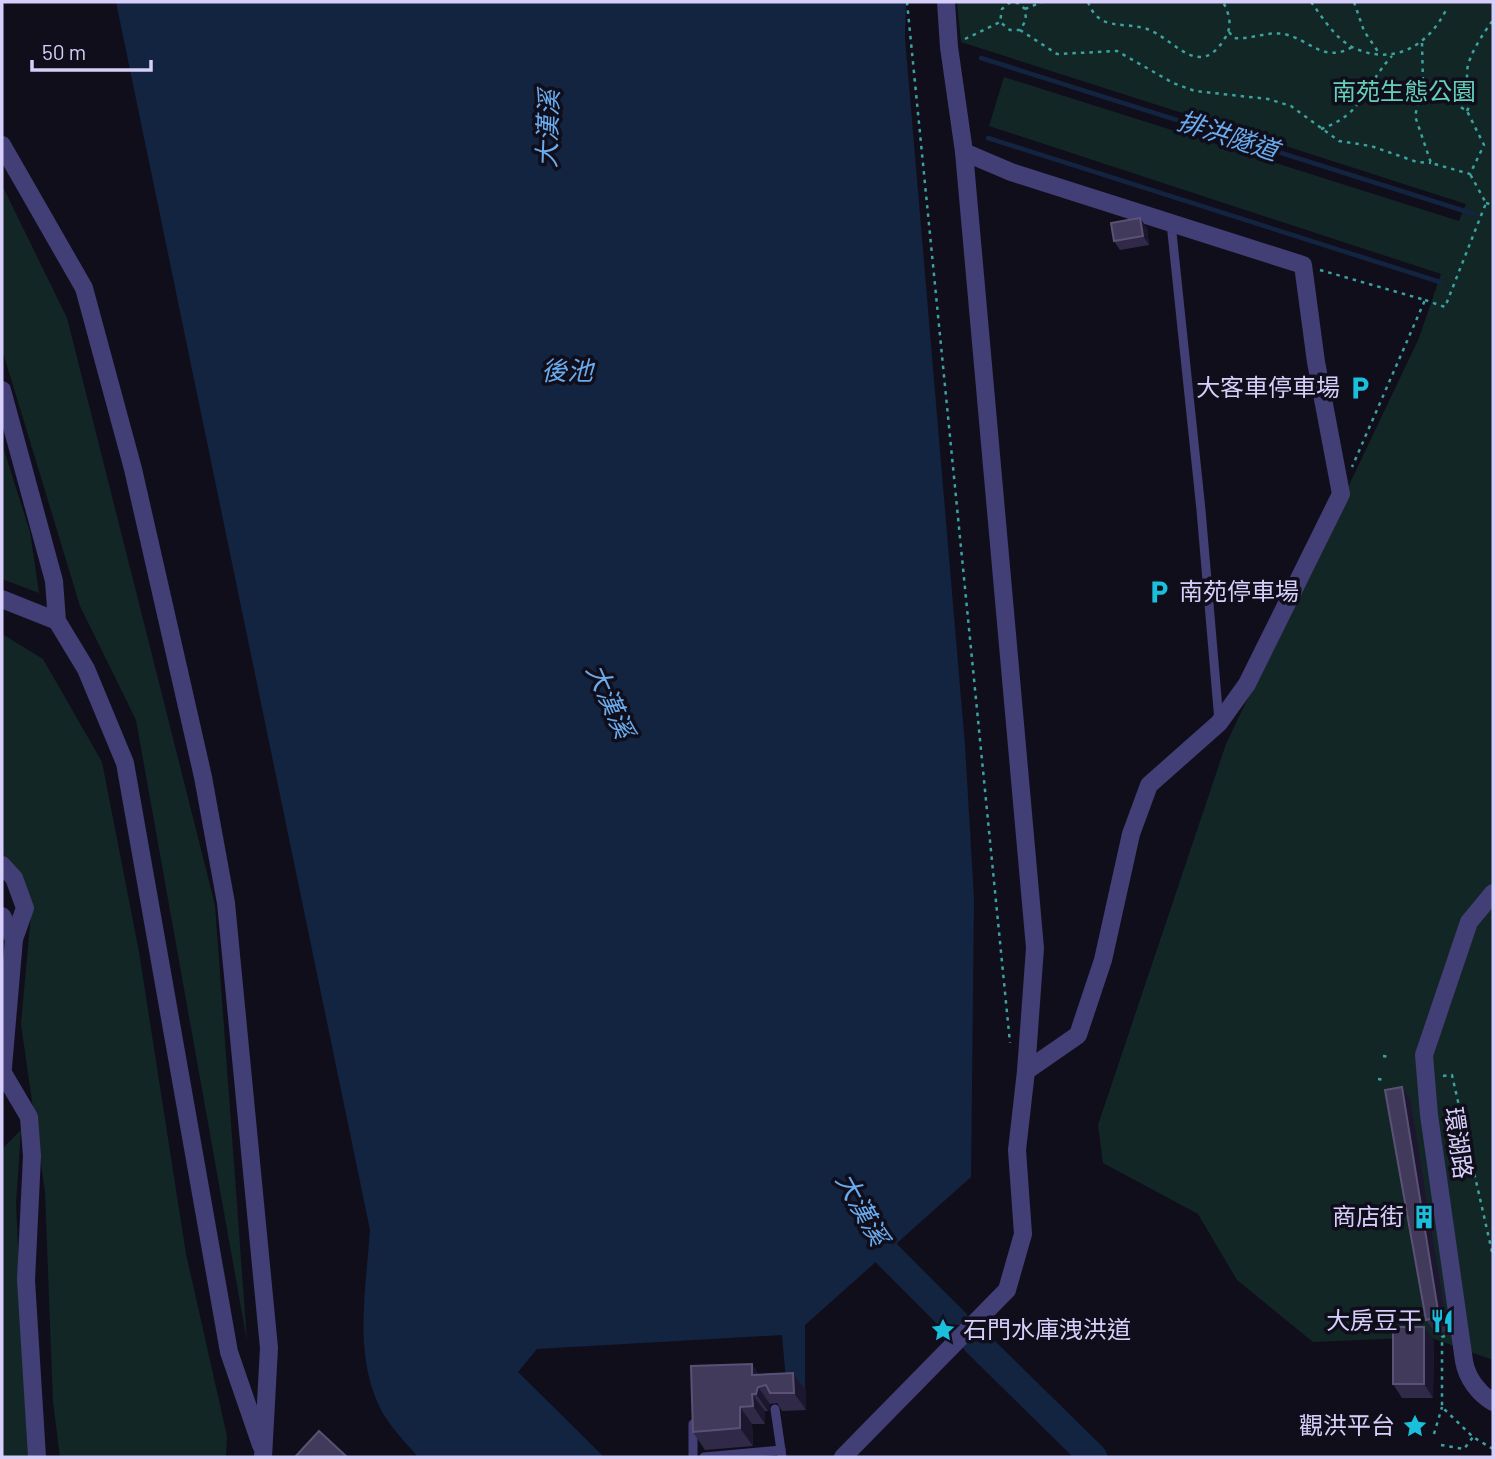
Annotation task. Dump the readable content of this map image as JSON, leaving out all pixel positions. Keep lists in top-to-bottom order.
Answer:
{
  "streets": {
    "street": ["環湖路"]
  },
  "water": ["大漢溪", "排洪隧道", "後池"],
  "parks": ["南苑生態公園"],
  "places": {
    "parking": ["大客車停車場", "南苑停車場"],
    "building": ["商店街"],
    "restaurant": ["大房豆干"],
    "place": ["石門水庫洩洪道", "觀洪平台"]
  },
  "scale_bar": "50 m"
}
